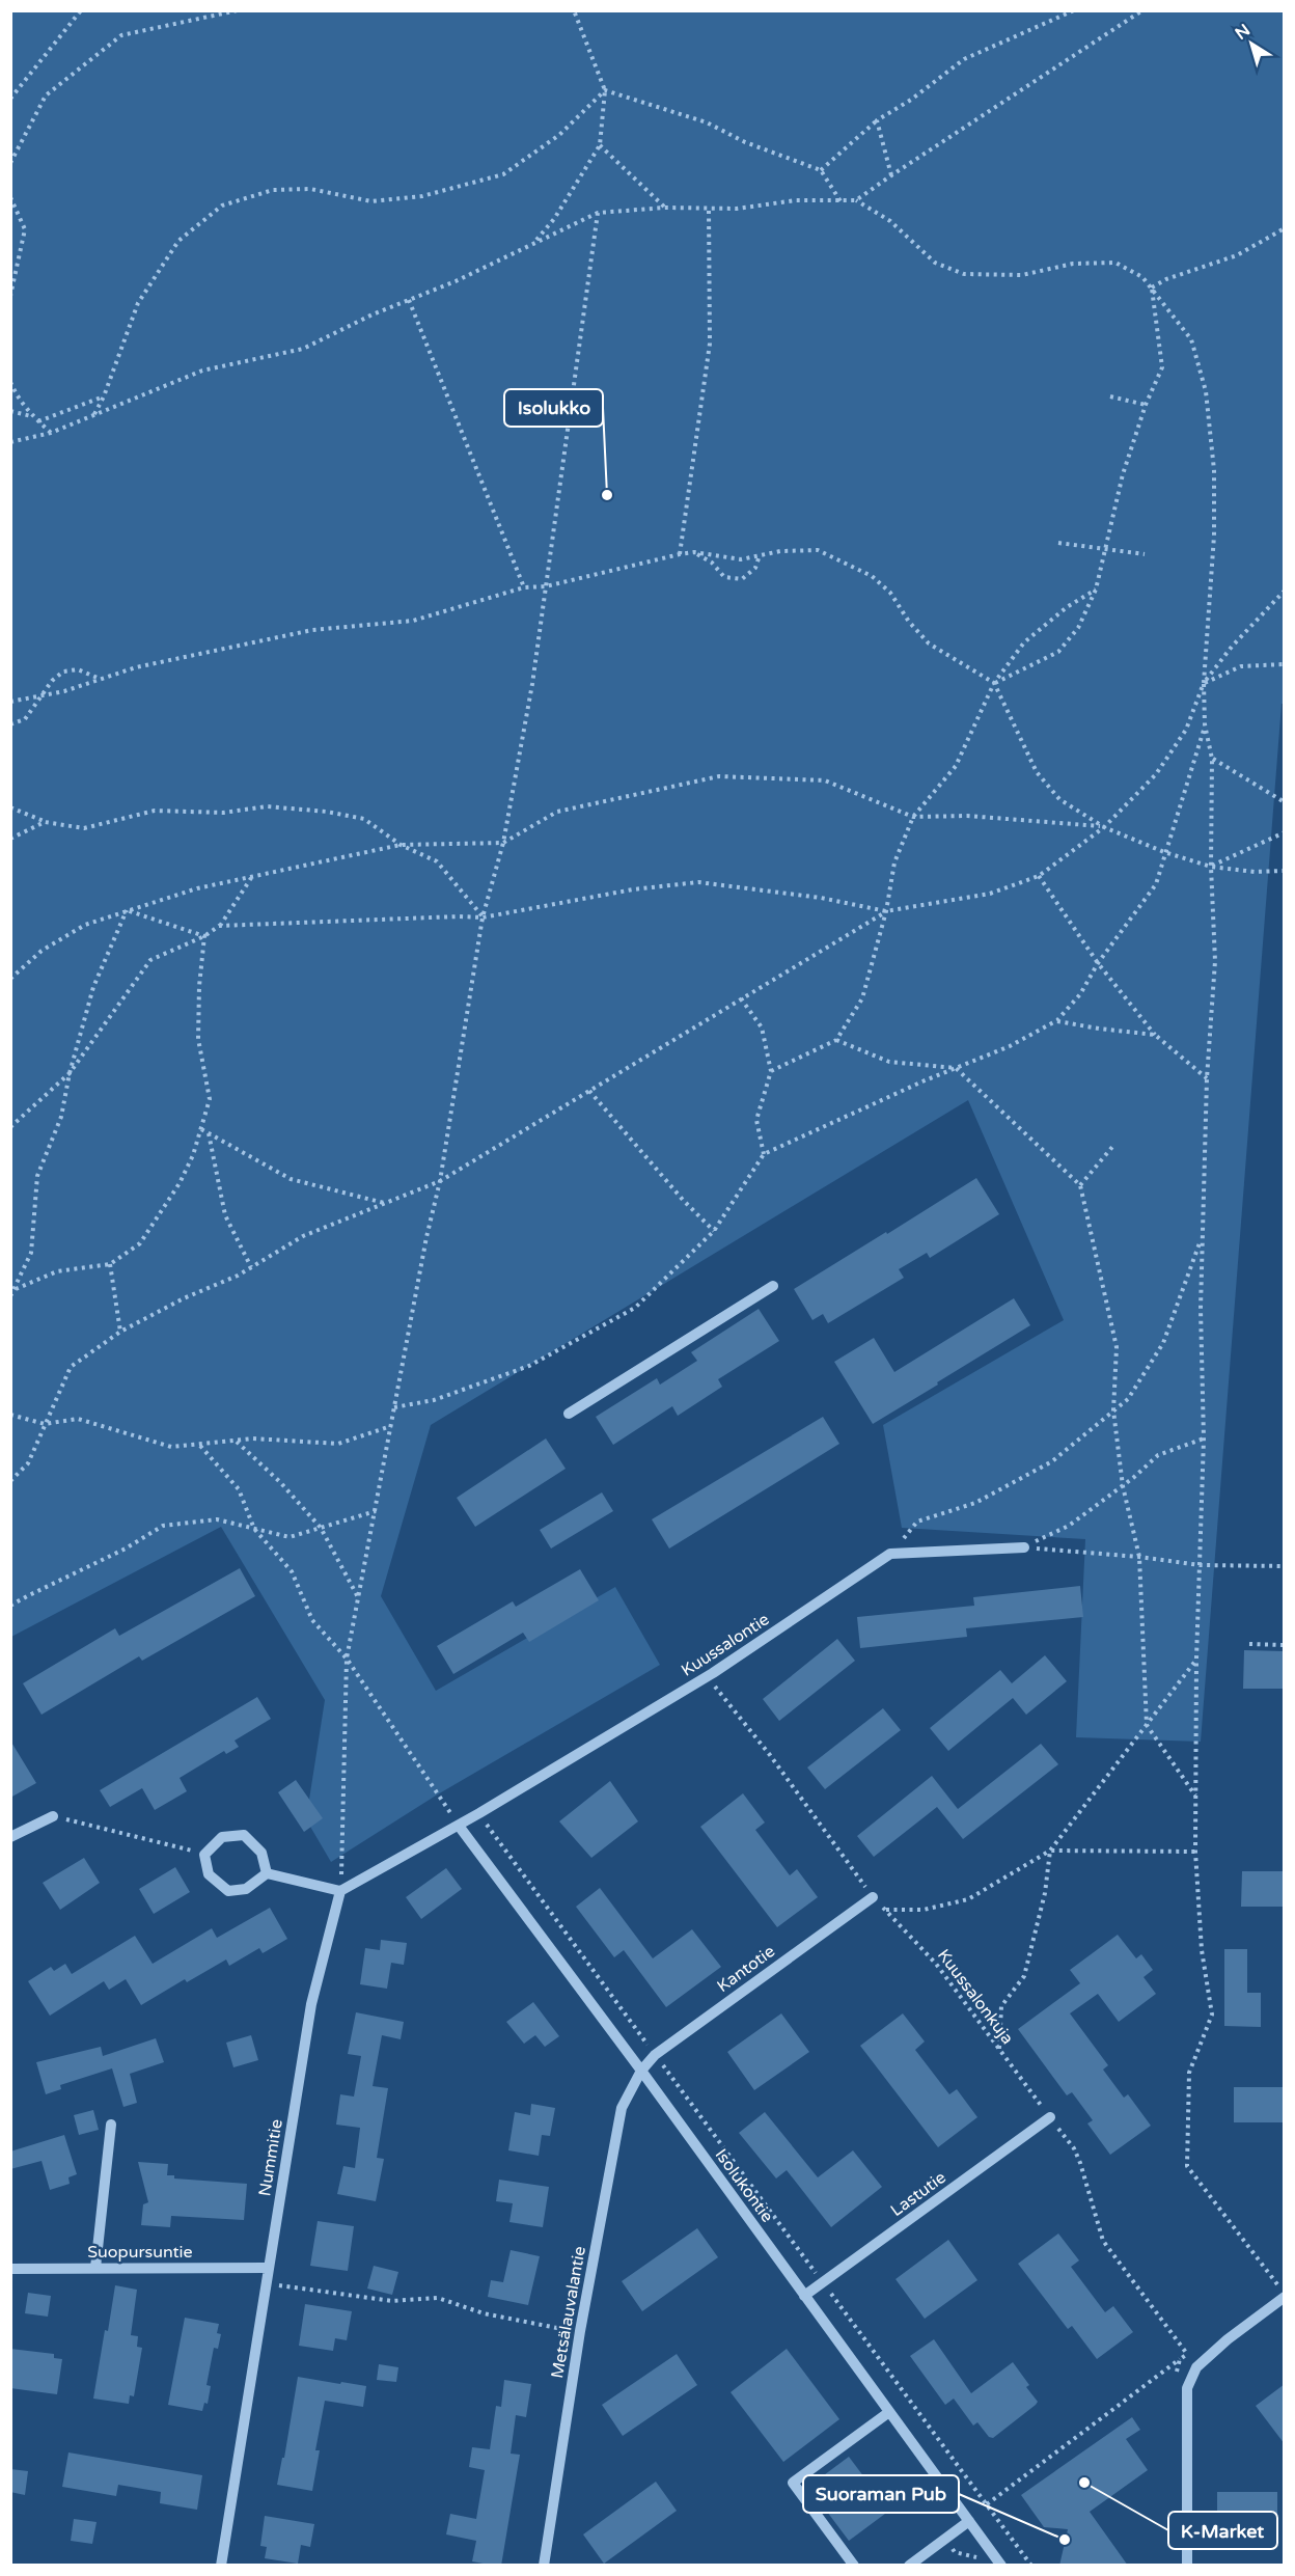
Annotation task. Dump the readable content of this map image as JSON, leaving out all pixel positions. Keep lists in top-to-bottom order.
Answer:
{
  "streets": {
    "street": [
      "Kuussalontie",
      "Kantotie",
      "Nummitie",
      "Isolukontie",
      "Lastutie",
      "Suopursuntie",
      "Metsälauvalantie"
    ],
    "path": ["Kuussalonkuja"]
  },
  "crossings": [
    ["Kuussalontie", "Kuussalonkuja"],
    ["Kuussalontie", "Isolukontie"],
    ["Kantotie", "Kuussalonkuja"],
    ["Kantotie", "Isolukontie"],
    ["Kantotie", "Metsälauvalantie"],
    ["Kuussalonkuja", "Lastutie"],
    ["Nummitie", "Suopursuntie"],
    ["Isolukontie", "Lastutie"],
    ["Isolukontie", "Metsälauvalantie"]
  ],
  "places": ["Isolukko", "K-Market", "Suoraman Pub"],
  "north": "top left"
}
